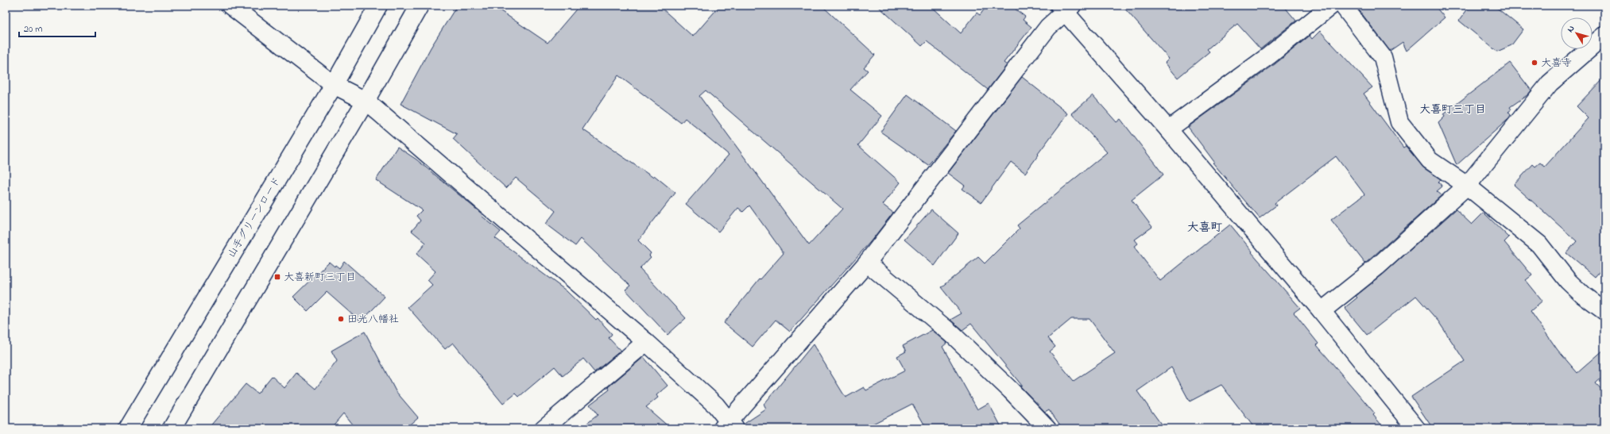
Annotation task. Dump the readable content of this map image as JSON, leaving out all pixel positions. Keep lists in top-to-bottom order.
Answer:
{
  "streets": {
    "street": ["山手グリーンロード"]
  },
  "districts": ["大喜町三丁目", "大喜町"],
  "places": {
    "other": ["大喜寺", "田光八幡社"],
    "transit": ["大喜新町三丁目"]
  },
  "scale_bar": "20 m",
  "north": "top left"
}
